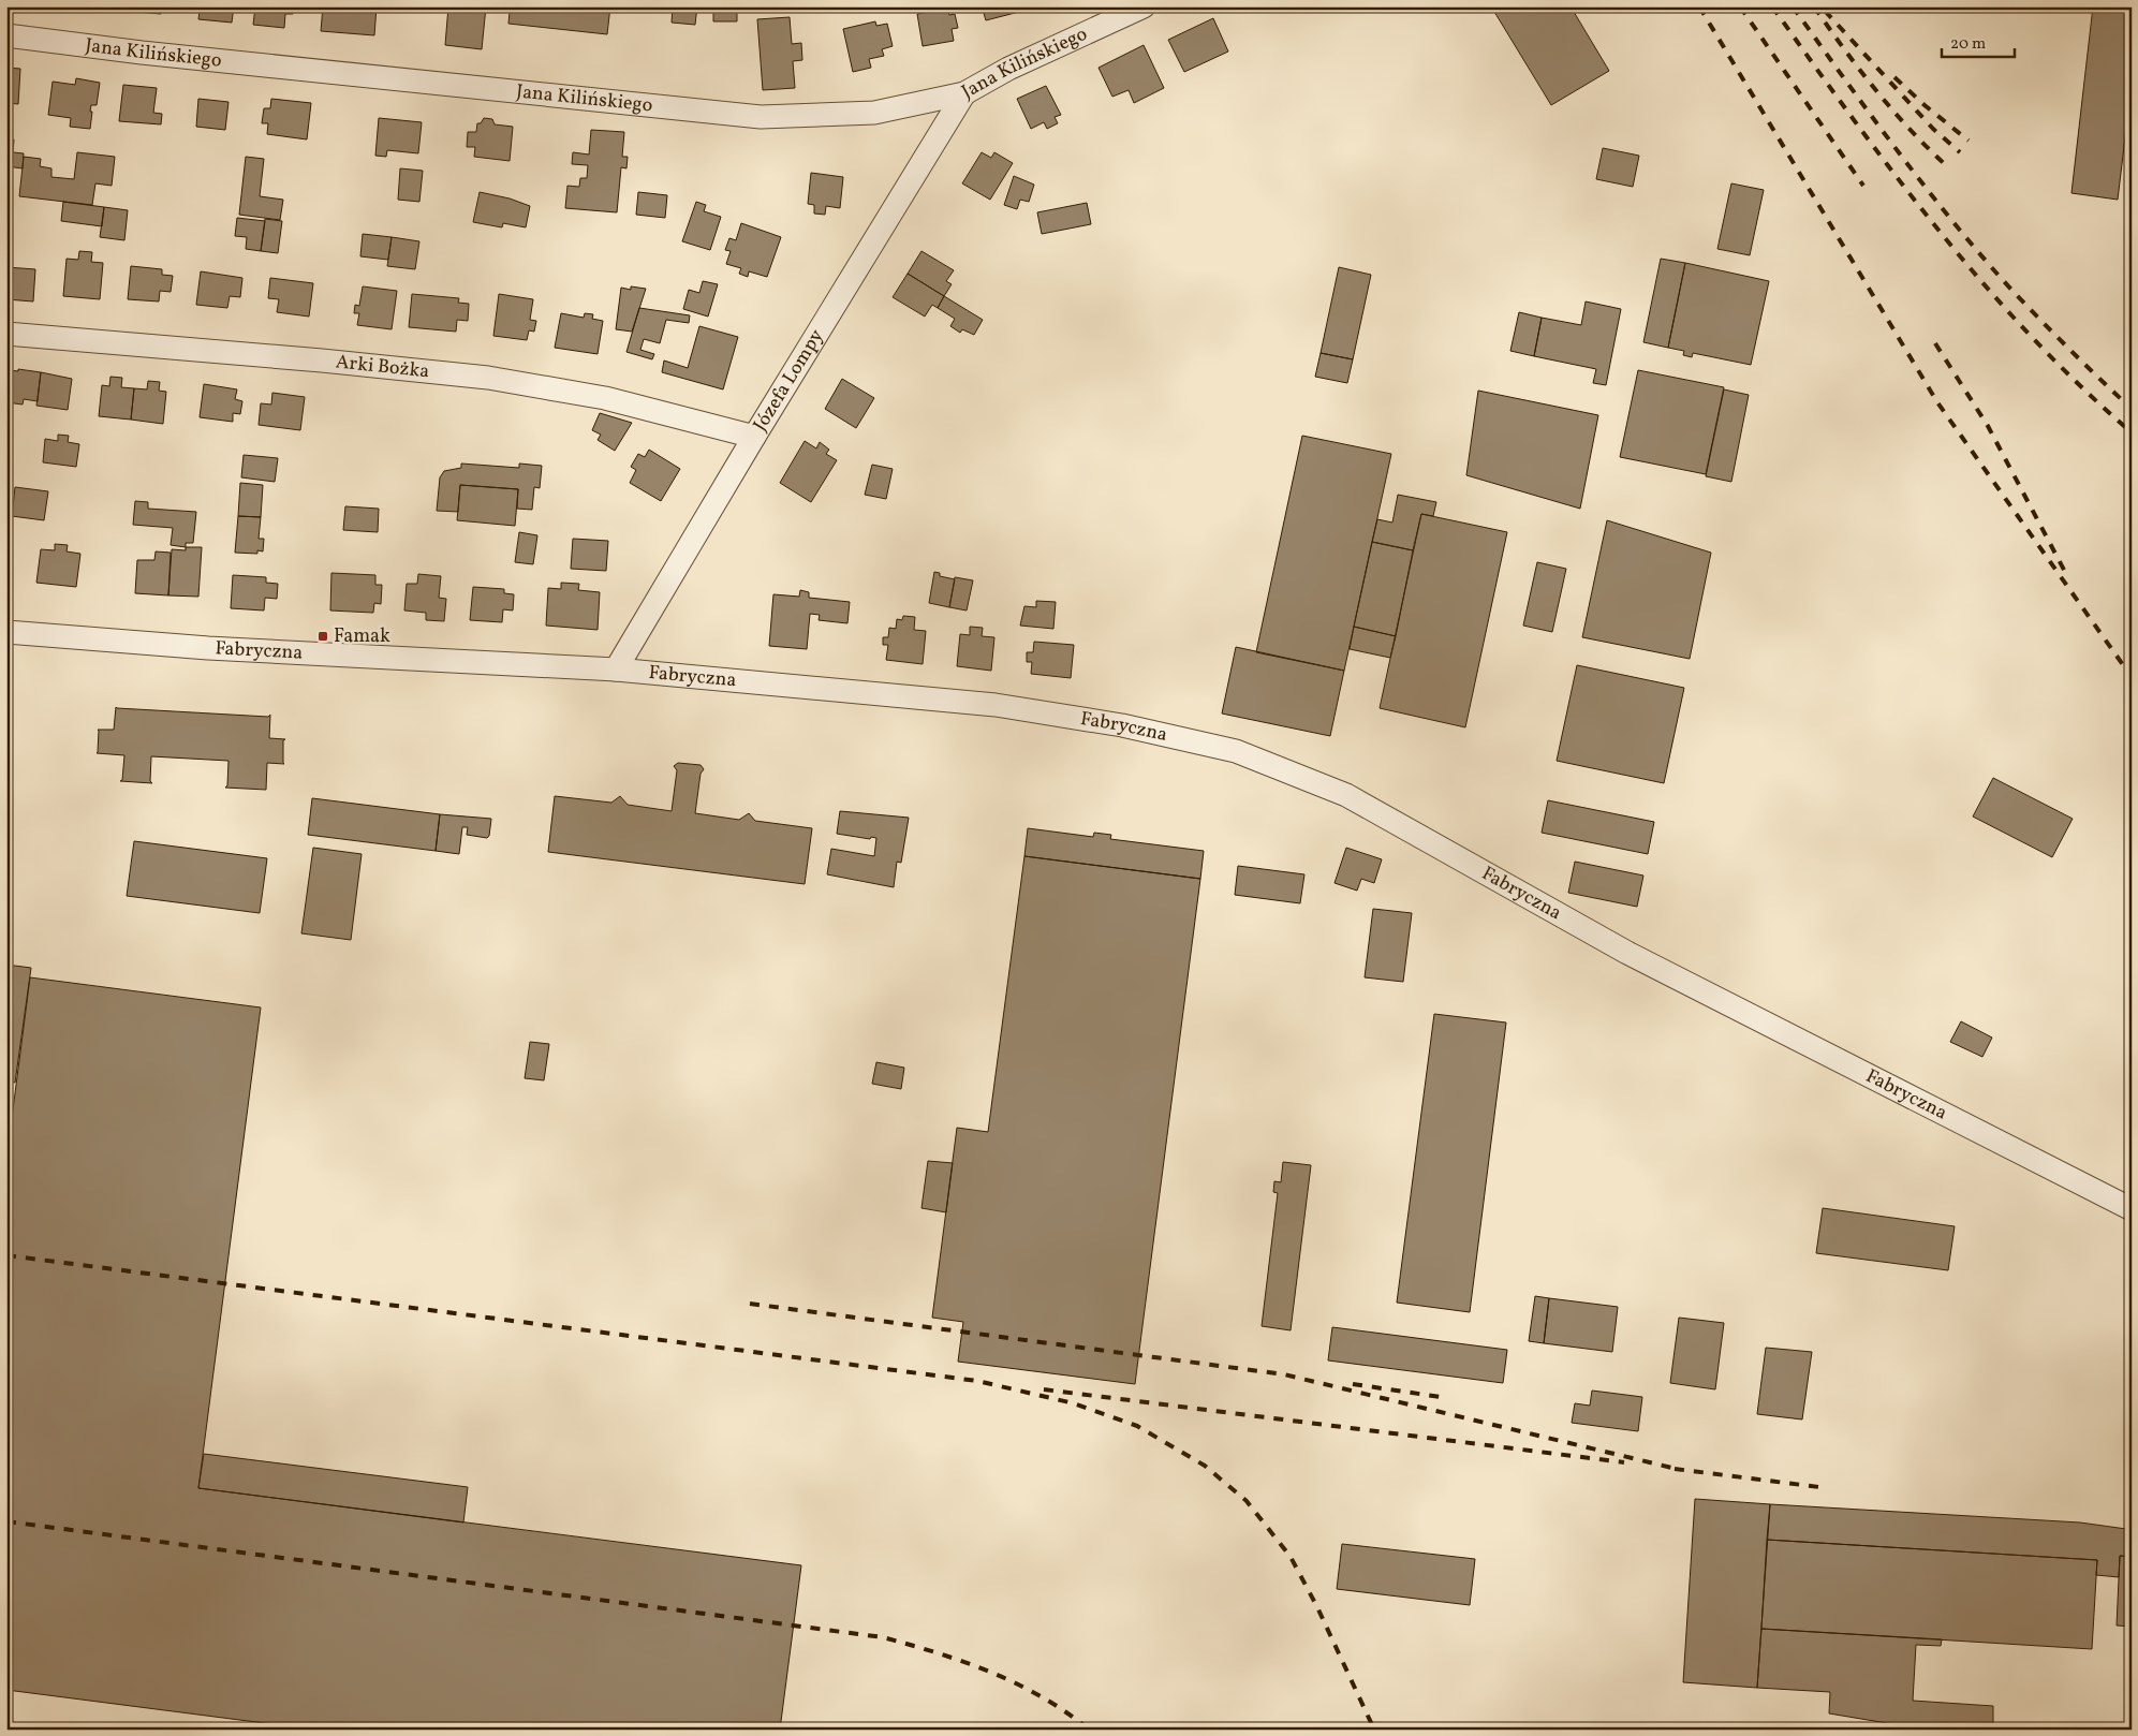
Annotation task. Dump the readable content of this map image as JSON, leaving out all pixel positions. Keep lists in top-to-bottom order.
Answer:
{
  "streets": {
    "street": [
      "Jana Kilińskiego",
      "Arki Bożka",
      "Józefa Lompy",
      "Fabryczna"
    ]
  },
  "crossings": [
    ["Jana Kilińskiego", "Józefa Lompy"],
    ["Arki Bożka", "Józefa Lompy"],
    ["Józefa Lompy", "Fabryczna"]
  ],
  "places": {
    "transit": ["Famak"]
  },
  "scale_bar": "20 m"
}
